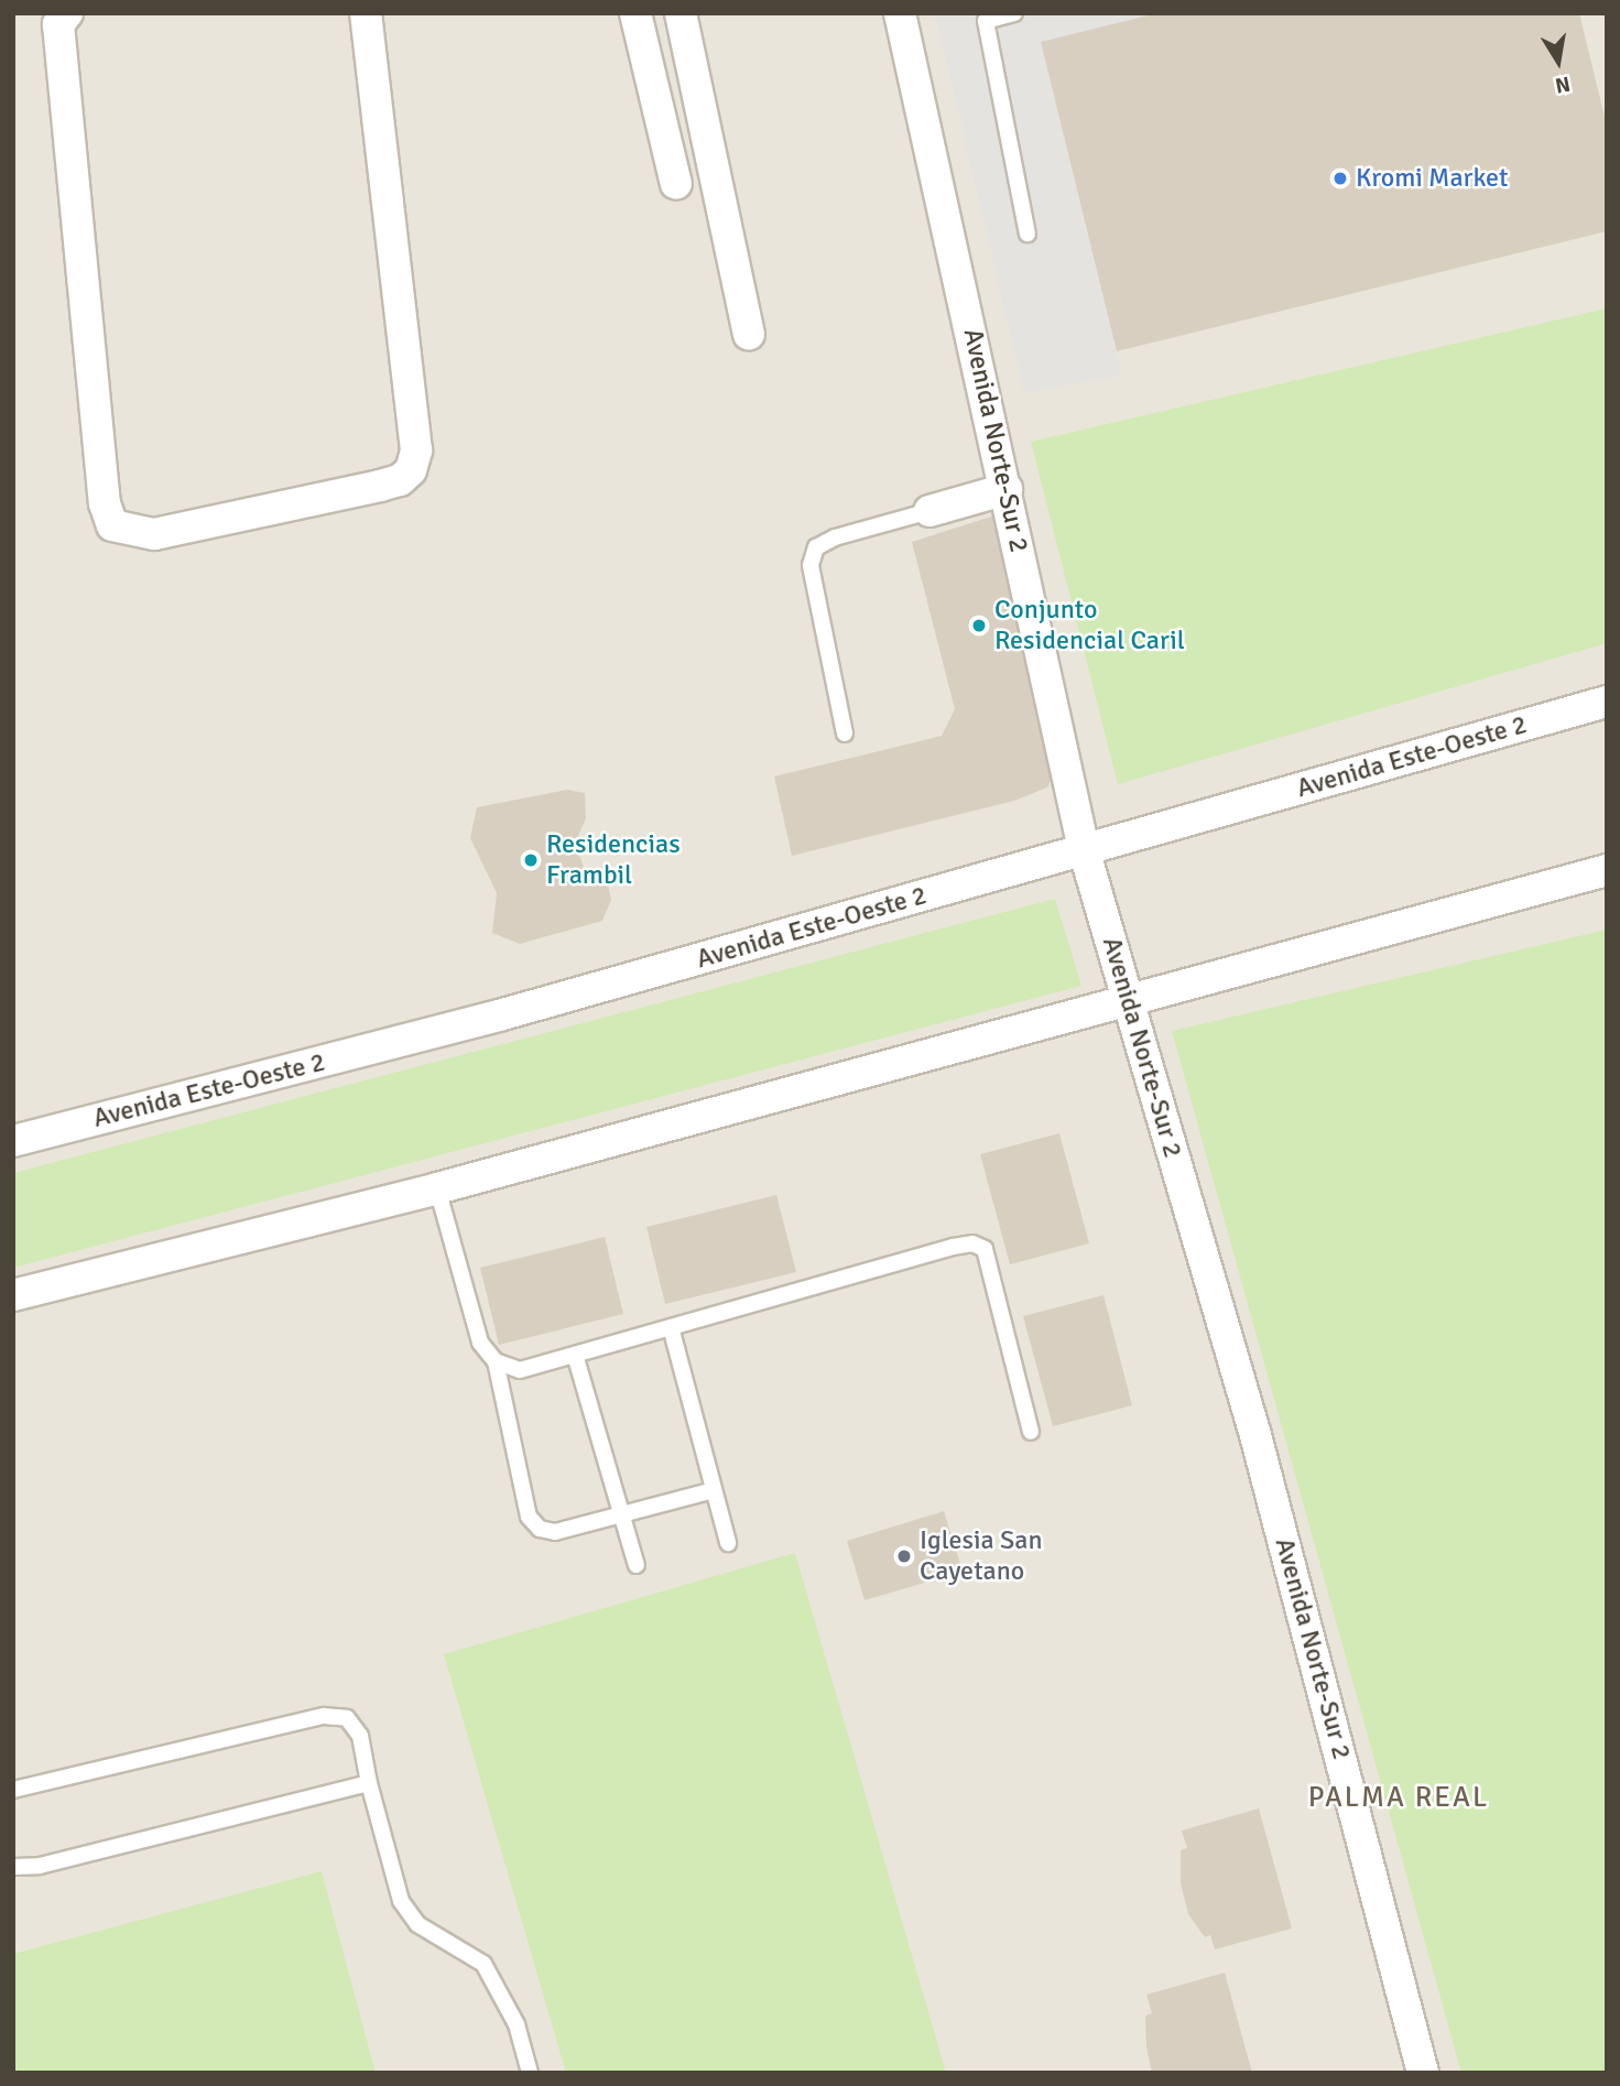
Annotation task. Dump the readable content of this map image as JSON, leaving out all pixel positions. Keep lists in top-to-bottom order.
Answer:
{
  "streets": {
    "street": ["Avenida Norte-Sur 2", "Avenida Este-Oeste 2"]
  },
  "crossings": [
    ["Avenida Norte-Sur 2", "Avenida Este-Oeste 2"]
  ],
  "districts": ["PALMA REAL"],
  "places": [
    "Kromi Market",
    "Conjunto Residencial Caril",
    "Residencias Frambil",
    "Iglesia San Cayetano"
  ],
  "north": "bottom"
}
